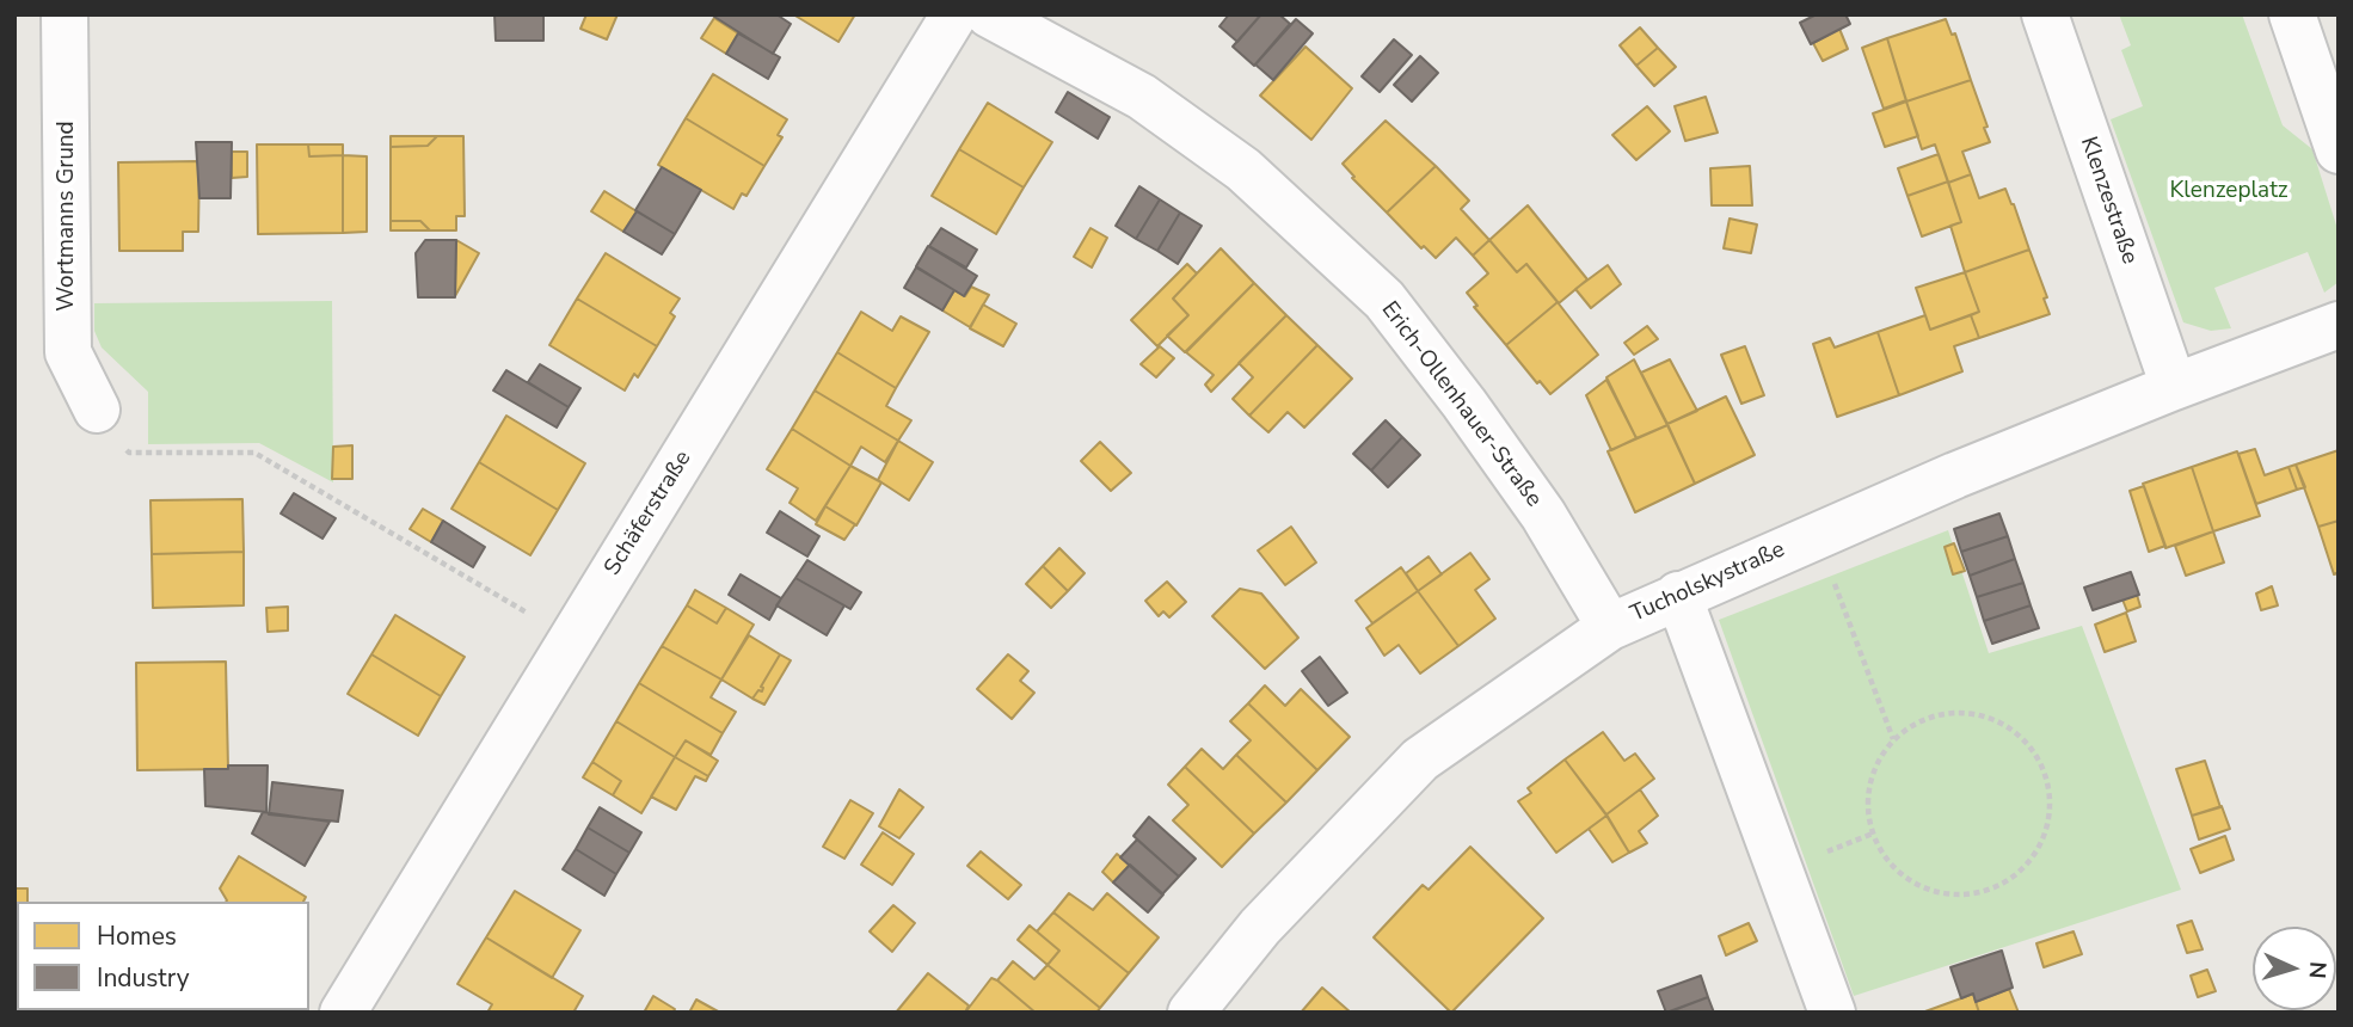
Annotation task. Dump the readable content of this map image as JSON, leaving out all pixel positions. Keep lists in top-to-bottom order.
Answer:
{
  "streets": {
    "street": [
      "Klenzestraße",
      "Wortmanns Grund",
      "Erich-Ollenhauer-Straße",
      "Schäferstraße",
      "Tucholskystraße"
    ]
  },
  "crossings": [
    ["Klenzestraße", "Tucholskystraße"],
    ["Erich-Ollenhauer-Straße", "Tucholskystraße"]
  ],
  "parks": ["Klenzeplatz"],
  "legend": ["Homes", "Industry"],
  "north": "right"
}
